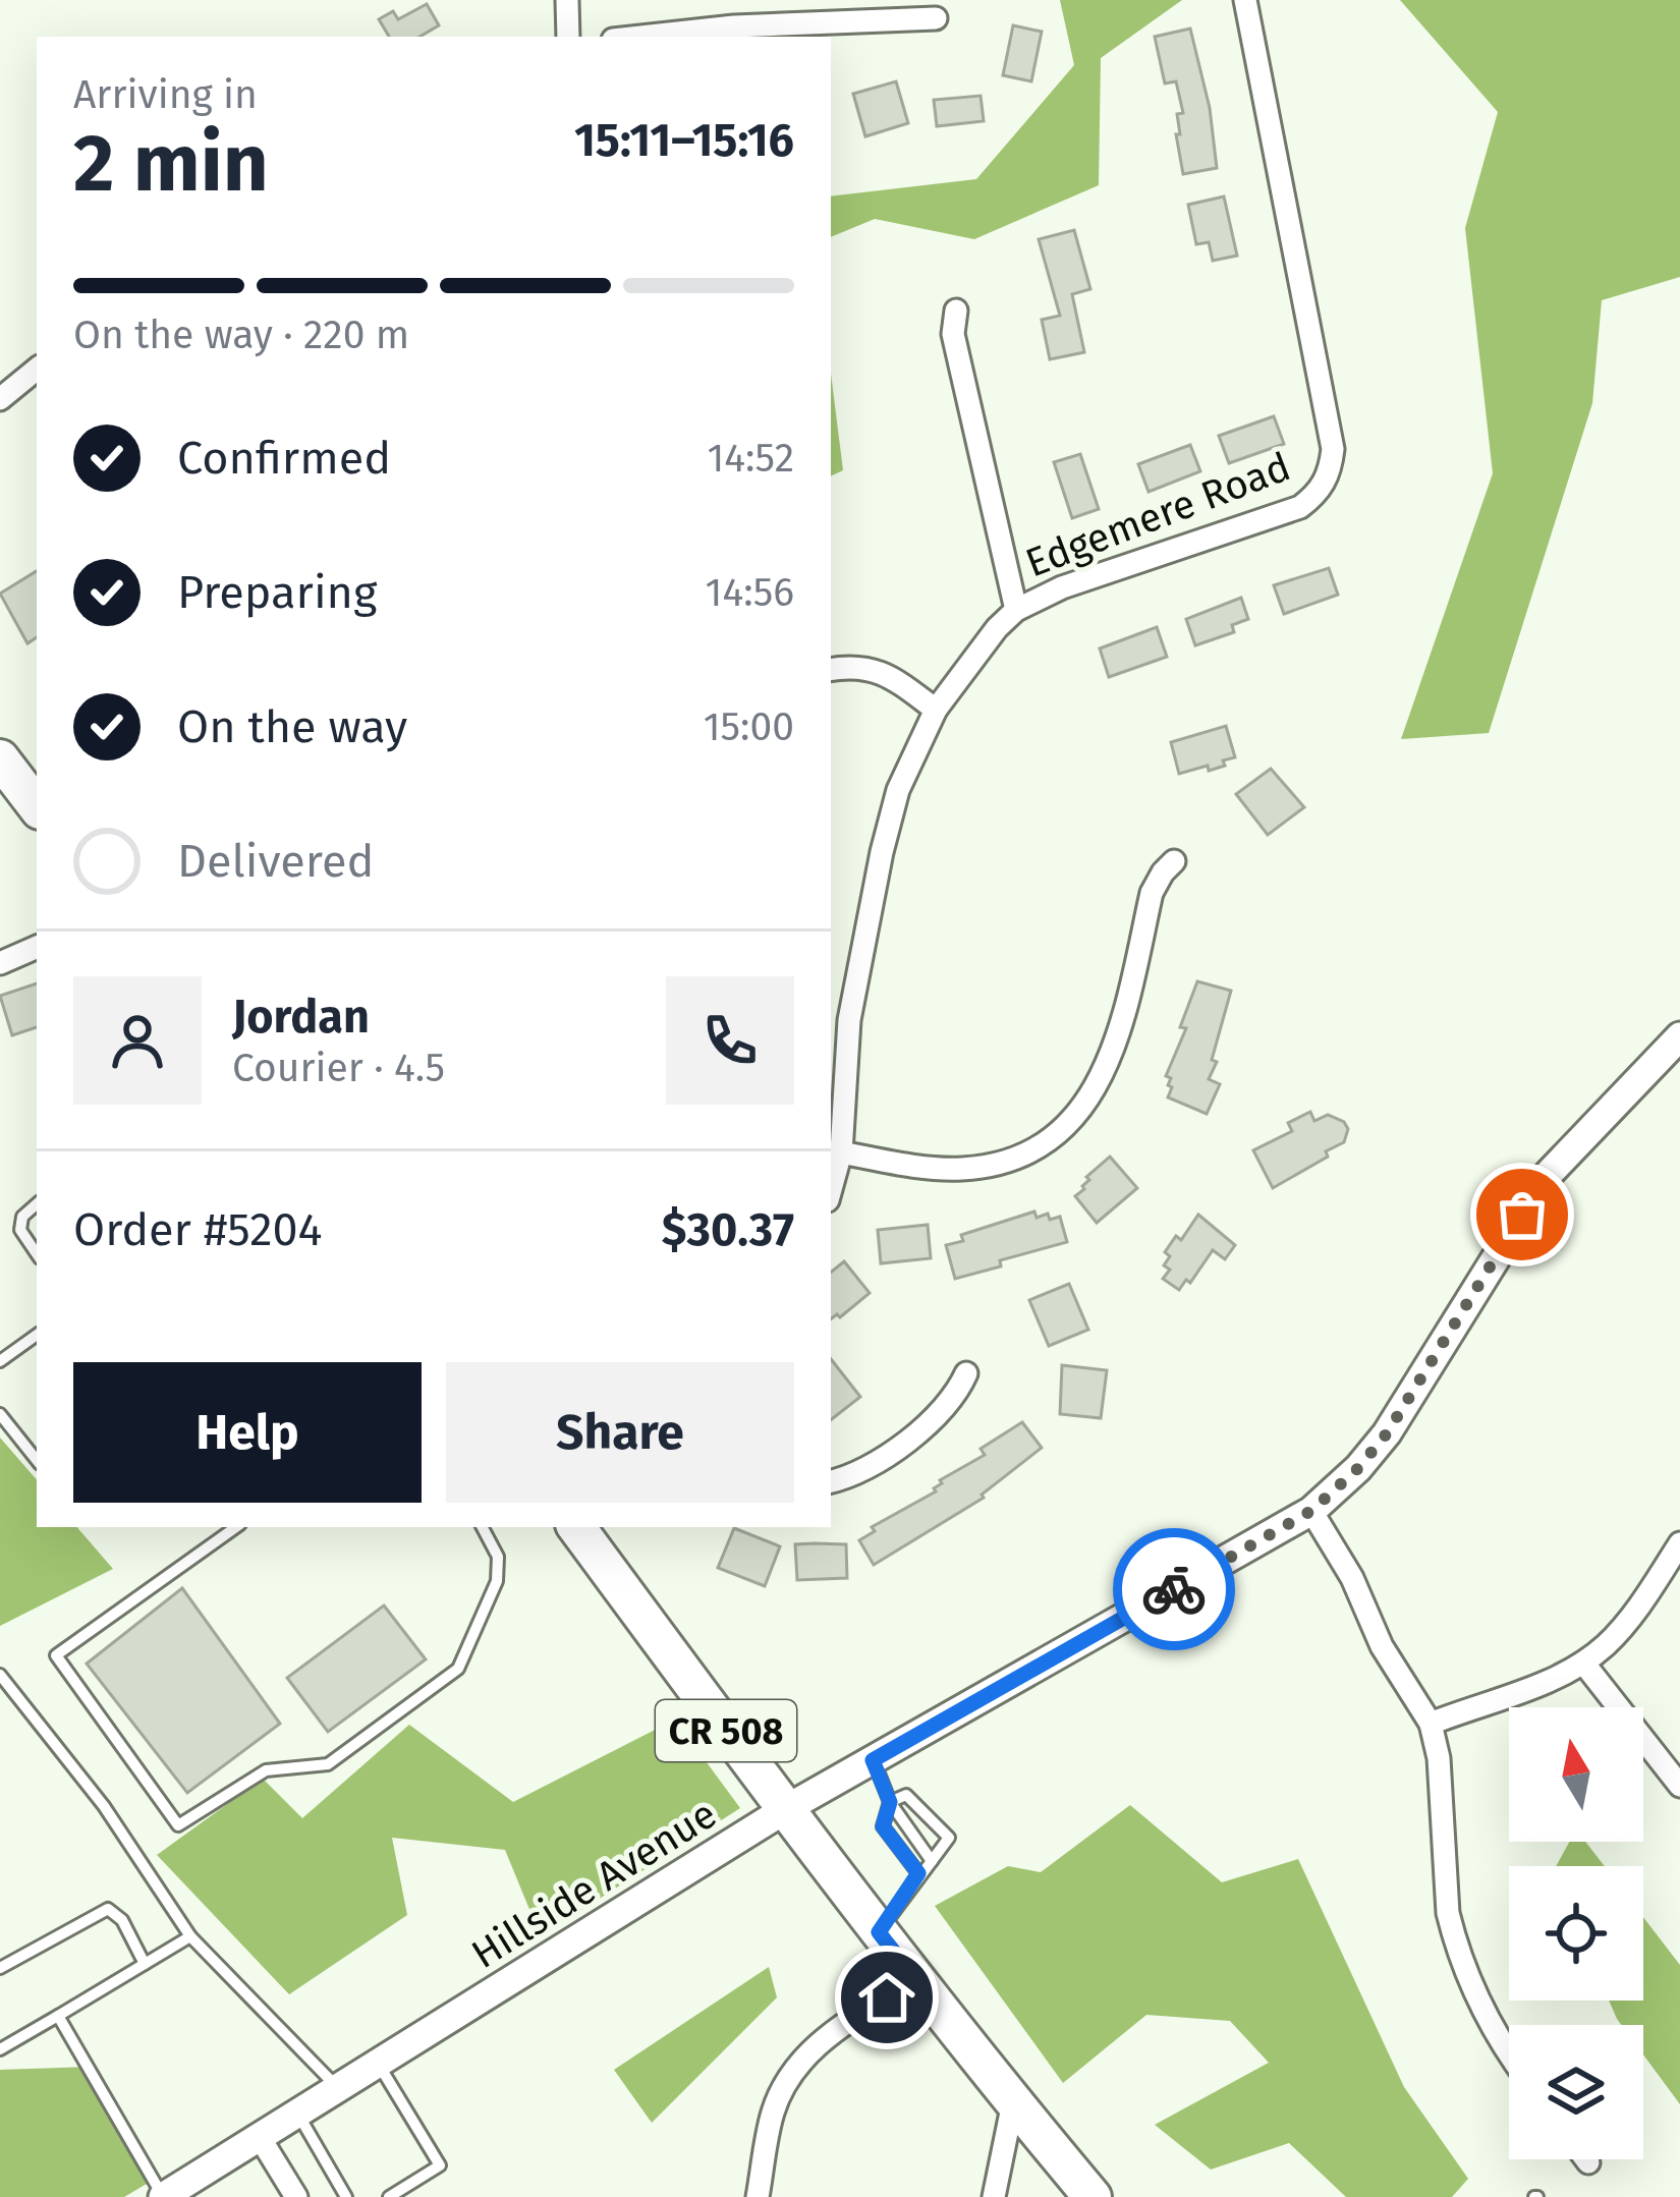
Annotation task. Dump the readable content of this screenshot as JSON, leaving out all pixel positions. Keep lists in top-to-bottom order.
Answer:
{
  "streets": {
    "main road": ["CR 508"],
    "street": ["Edgemere Road", "Hillside Avenue"]
  },
  "crossings": [
    ["CR 508", "Hillside Avenue"]
  ],
  "north": "top",
  "page": {
    "heading": ["2 min", "Arriving in", "15:11–15:16"],
    "panel": [
      "Jordan",
      "Courier · 4.5",
      "Order #5204",
      "$30.37"
    ],
    "bar": "On the way · 220 m",
    "list": [
      ["Confirmed", "14:52"],
      ["Preparing", "14:56"],
      ["On the way", "15:00"],
      "Delivered"
    ],
    "buttons": ["Help", "Share"]
  }
}
